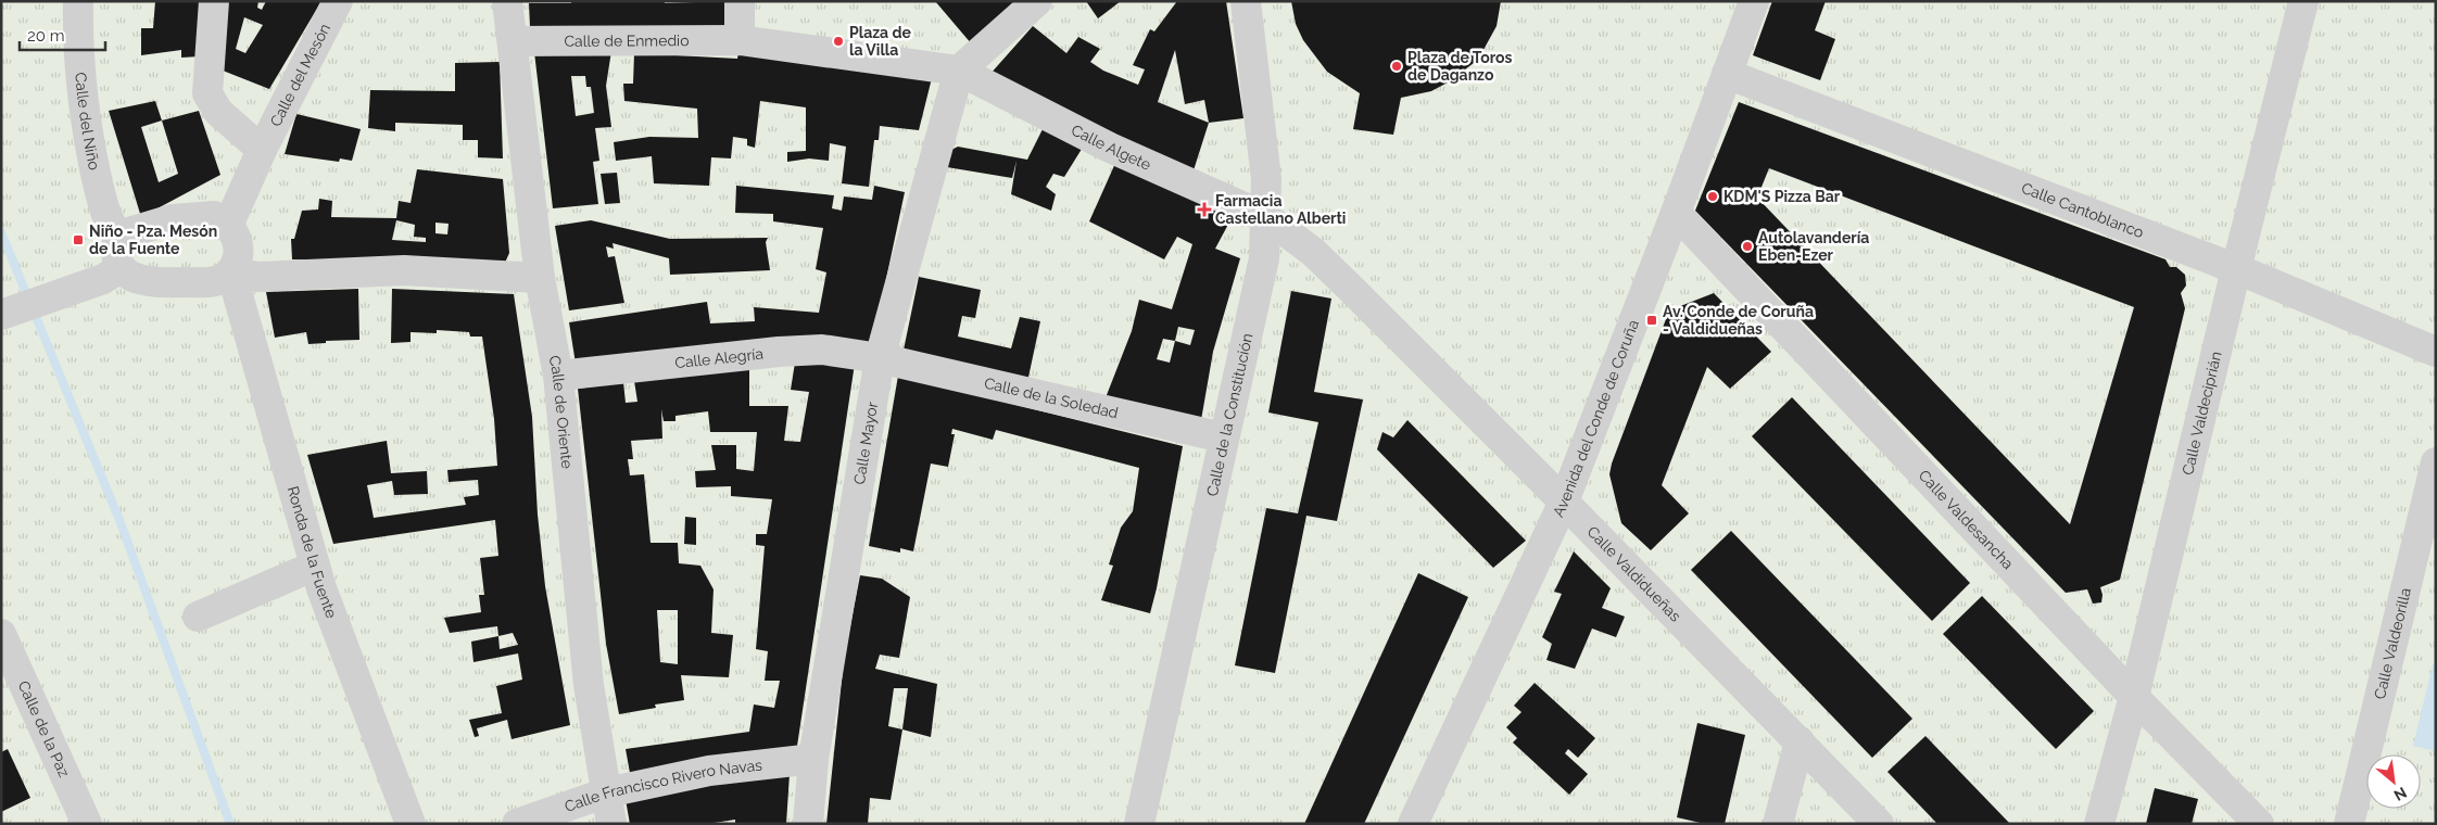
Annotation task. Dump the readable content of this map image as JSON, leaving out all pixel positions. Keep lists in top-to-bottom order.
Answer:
{
  "streets": {
    "street": [
      "Calle de Enmedio",
      "Calle del Mesón",
      "Calle del Niño",
      "Calle Algete",
      "Calle Cantoblanco",
      "Calle Alegría",
      "Calle de la Soledad",
      "Calle de Oriente",
      "Calle Valdeciprián",
      "Calle de la Constitución",
      "Avenida del Conde de Coruña",
      "Calle Mayor",
      "Calle Valdesancha",
      "Ronda de la Fuente",
      "Calle Valdidueñas",
      "Calle Valdeorilla",
      "Calle de la Paz",
      "Calle Francisco Rivero Navas"
    ]
  },
  "crossings": [
    ["Calle de Enmedio", "Calle de Oriente"],
    ["Calle Algete", "Calle de la Constitución"],
    ["Calle Algete", "Calle Mayor"],
    ["Calle Algete", "Calle Valdidueñas"],
    ["Calle Cantoblanco", "Calle Valdeciprián"],
    ["Calle Cantoblanco", "Avenida del Conde de Coruña"],
    ["Calle Alegría", "Calle de la Soledad"],
    ["Calle Alegría", "Calle de Oriente"],
    ["Calle Alegría", "Calle Mayor"],
    ["Calle de la Soledad", "Calle de la Constitución"],
    ["Calle de la Soledad", "Calle Mayor"],
    ["Calle de Oriente", "Calle Francisco Rivero Navas"],
    ["Calle Valdeciprián", "Calle Valdesancha"],
    ["Calle de la Constitución", "Calle Valdidueñas"],
    ["Avenida del Conde de Coruña", "Calle Valdesancha"],
    ["Avenida del Conde de Coruña", "Calle Valdidueñas"],
    ["Calle Mayor", "Calle Francisco Rivero Navas"]
  ],
  "places": {
    "other": [
      "Plaza de la Villa",
      "Plaza de Toros de Daganzo",
      "KDM'S Pizza Bar",
      "Autolavandería Eben-Ezer"
    ],
    "health": ["Farmacia Castellano Alberti"],
    "transit": ["Niño - Pza. Mesón de la Fuente", "Av. Conde de Coruña - Valdidueñas"]
  },
  "scale_bar": "20 m",
  "north": "bottom right"
}
